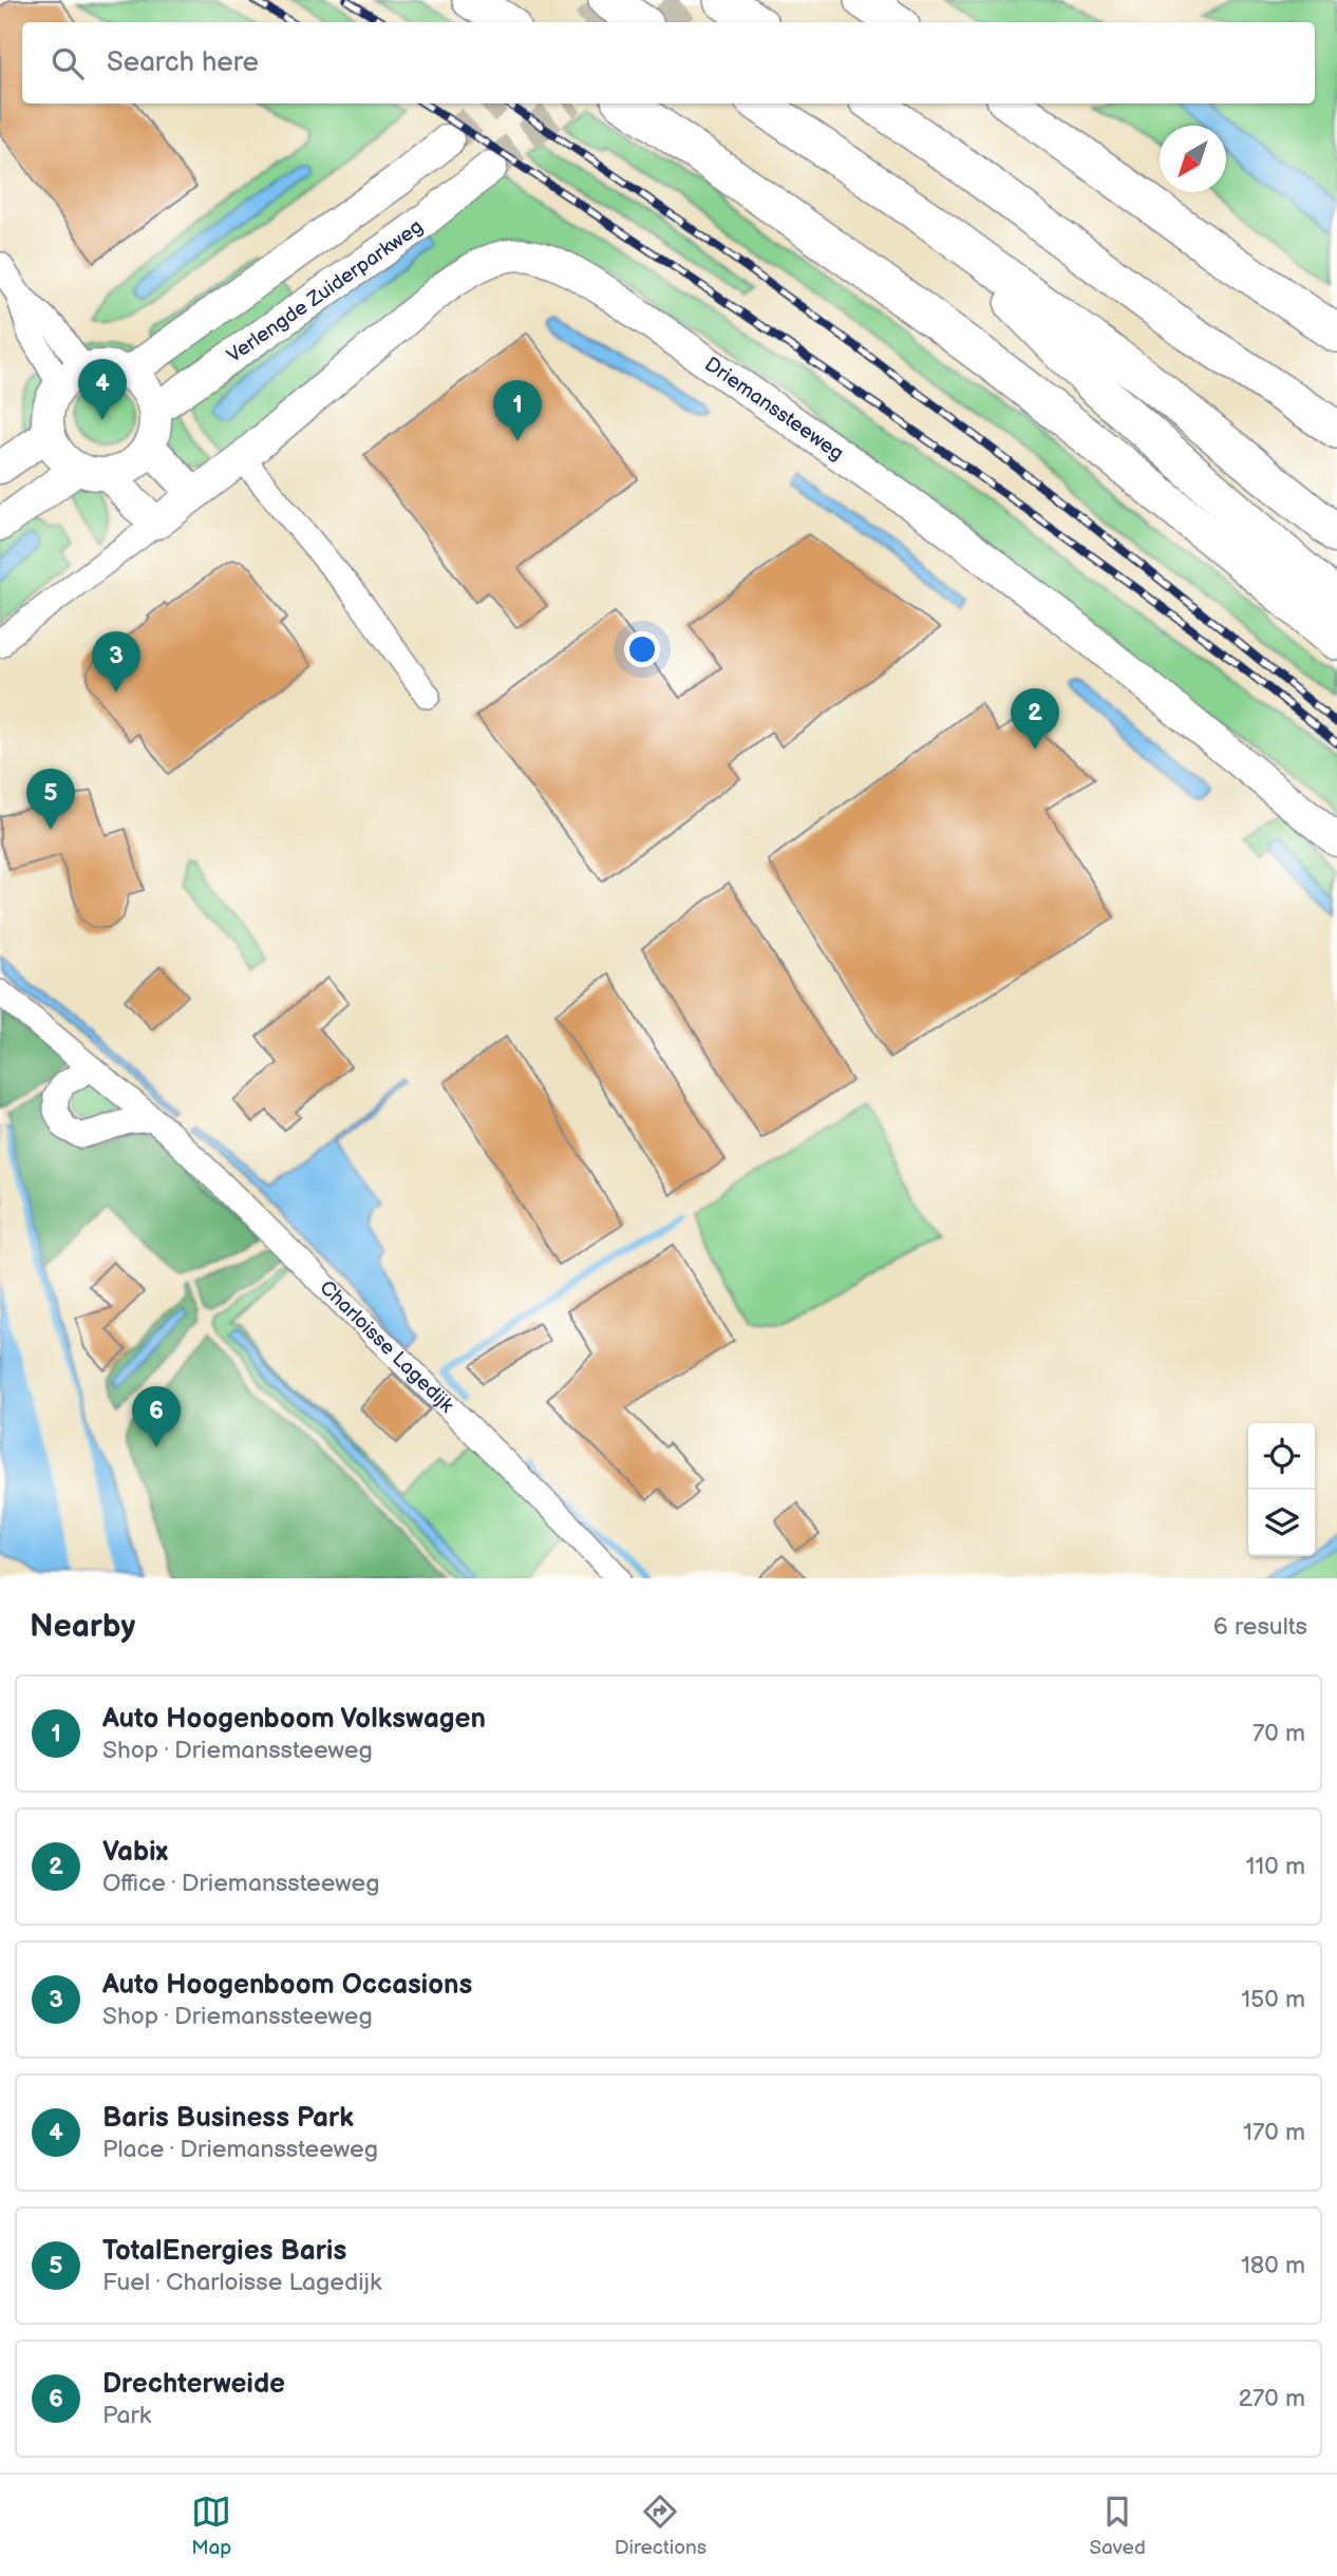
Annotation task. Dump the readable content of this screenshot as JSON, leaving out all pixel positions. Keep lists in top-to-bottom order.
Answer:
{
  "streets": {
    "main road": ["Verlengde Zuiderparkweg", "Driemanssteeweg"],
    "street": ["Charloisse Lagedijk"]
  },
  "north": "bottom left",
  "page": {
    "search": "Search here",
    "pins": [
      "4",
      "1",
      "3",
      "2",
      "5",
      "6"
    ],
    "heading": ["Nearby", "6 results"],
    "list": [
      {
        "mark": "1",
        "name": "Auto Hoogenboom Volkswagen",
        "note": "Shop · Driemanssteeweg",
        "value": "70 m"
      },
      {
        "mark": "2",
        "name": "Vabix",
        "note": "Office · Driemanssteeweg",
        "value": "110 m"
      },
      {
        "mark": "3",
        "name": "Auto Hoogenboom Occasions",
        "note": "Shop · Driemanssteeweg",
        "value": "150 m"
      },
      {
        "mark": "4",
        "name": "Baris Business Park",
        "note": "Place · Driemanssteeweg",
        "value": "170 m"
      },
      {
        "mark": "5",
        "name": "TotalEnergies Baris",
        "note": "Fuel · Charloisse Lagedijk",
        "value": "180 m"
      },
      {
        "mark": "6",
        "name": "Drechterweide",
        "note": "Park",
        "value": "270 m"
      }
    ],
    "nav": ["Map", "Directions", "Saved"]
  }
}
